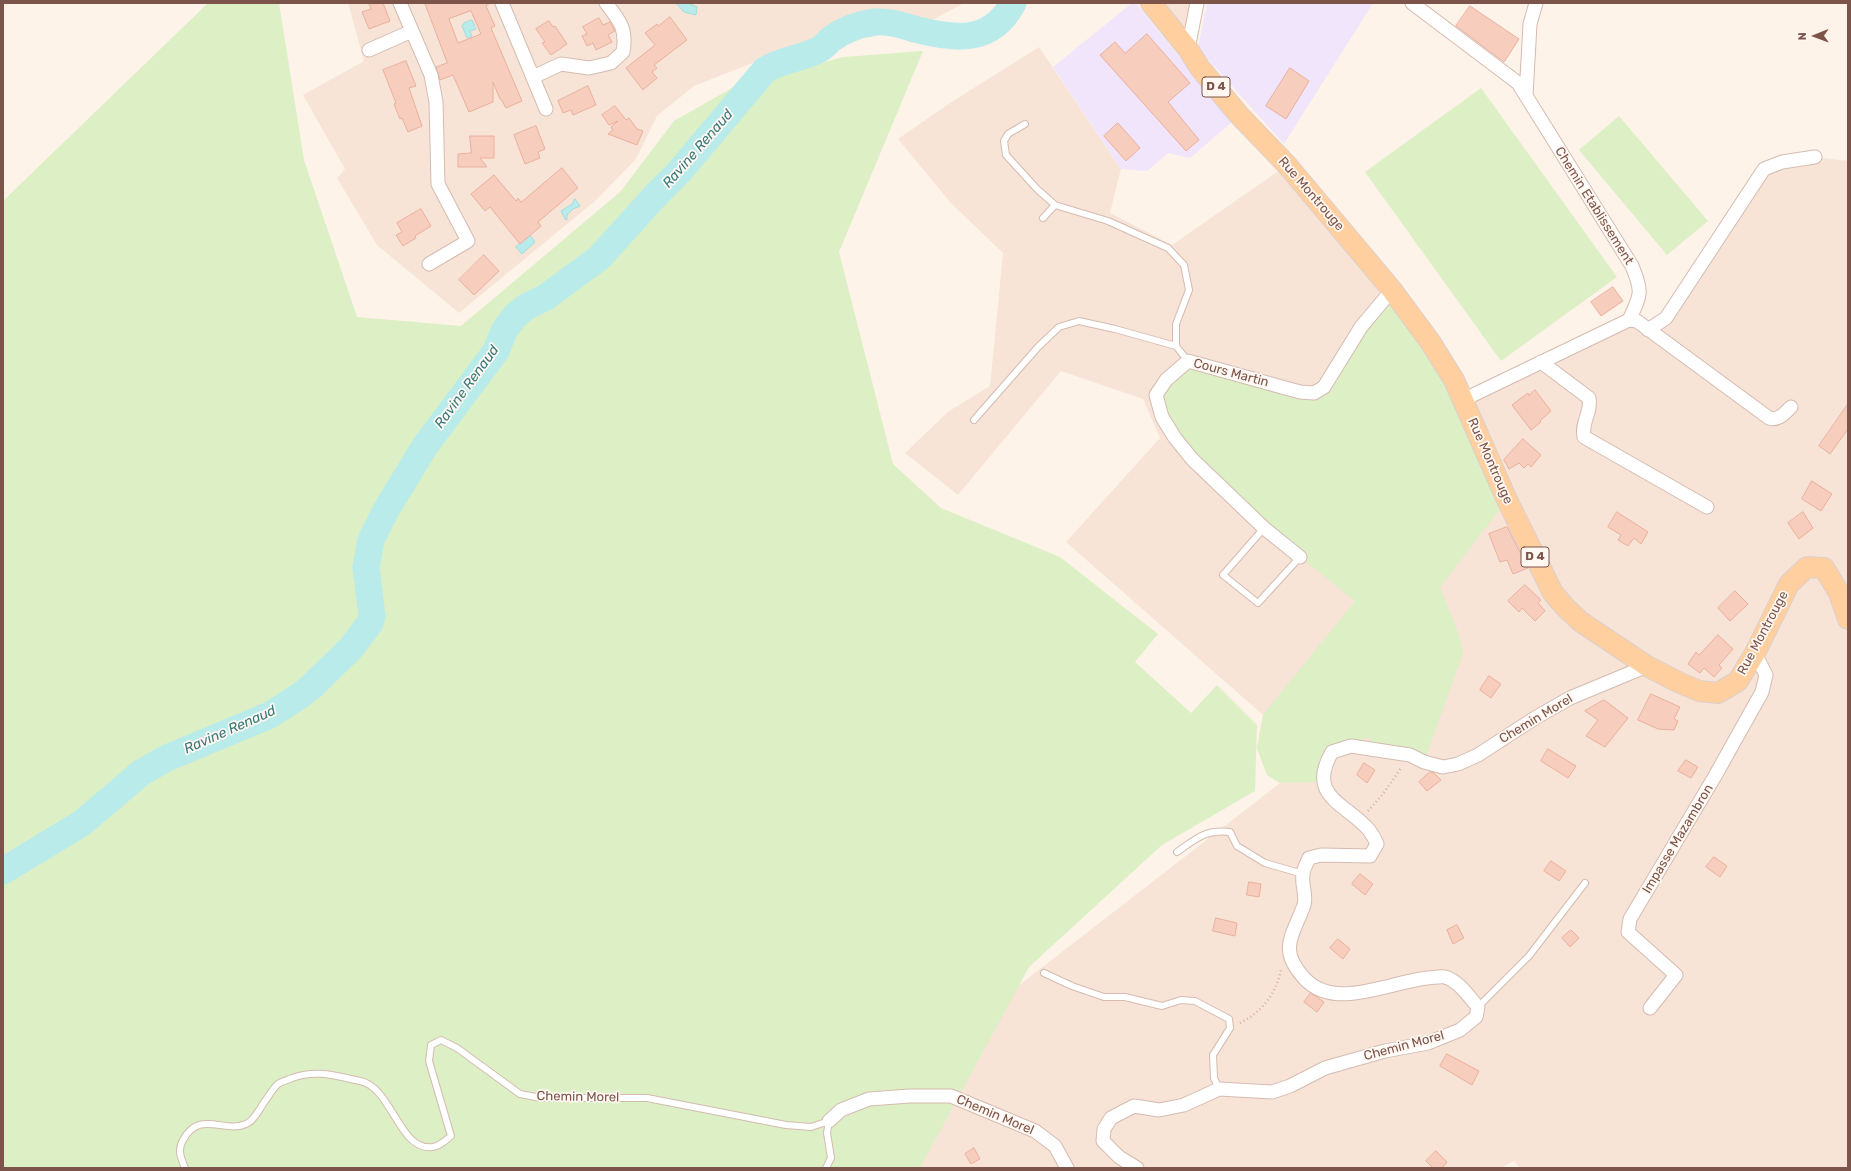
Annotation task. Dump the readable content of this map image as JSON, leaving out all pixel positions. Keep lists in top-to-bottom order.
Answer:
{
  "streets": {
    "main road": ["D 4", "Rue Montrouge"],
    "street": [
      "Chemin Etablissement",
      "Cours Martin",
      "Chemin Morel",
      "Impasse Mazambron"
    ]
  },
  "crossings": [
    ["Rue Montrouge", "Cours Martin"],
    ["Rue Montrouge", "Chemin Morel"],
    ["Rue Montrouge", "Impasse Mazambron"]
  ],
  "water": ["Ravine Renaud"],
  "north": "left"
}
